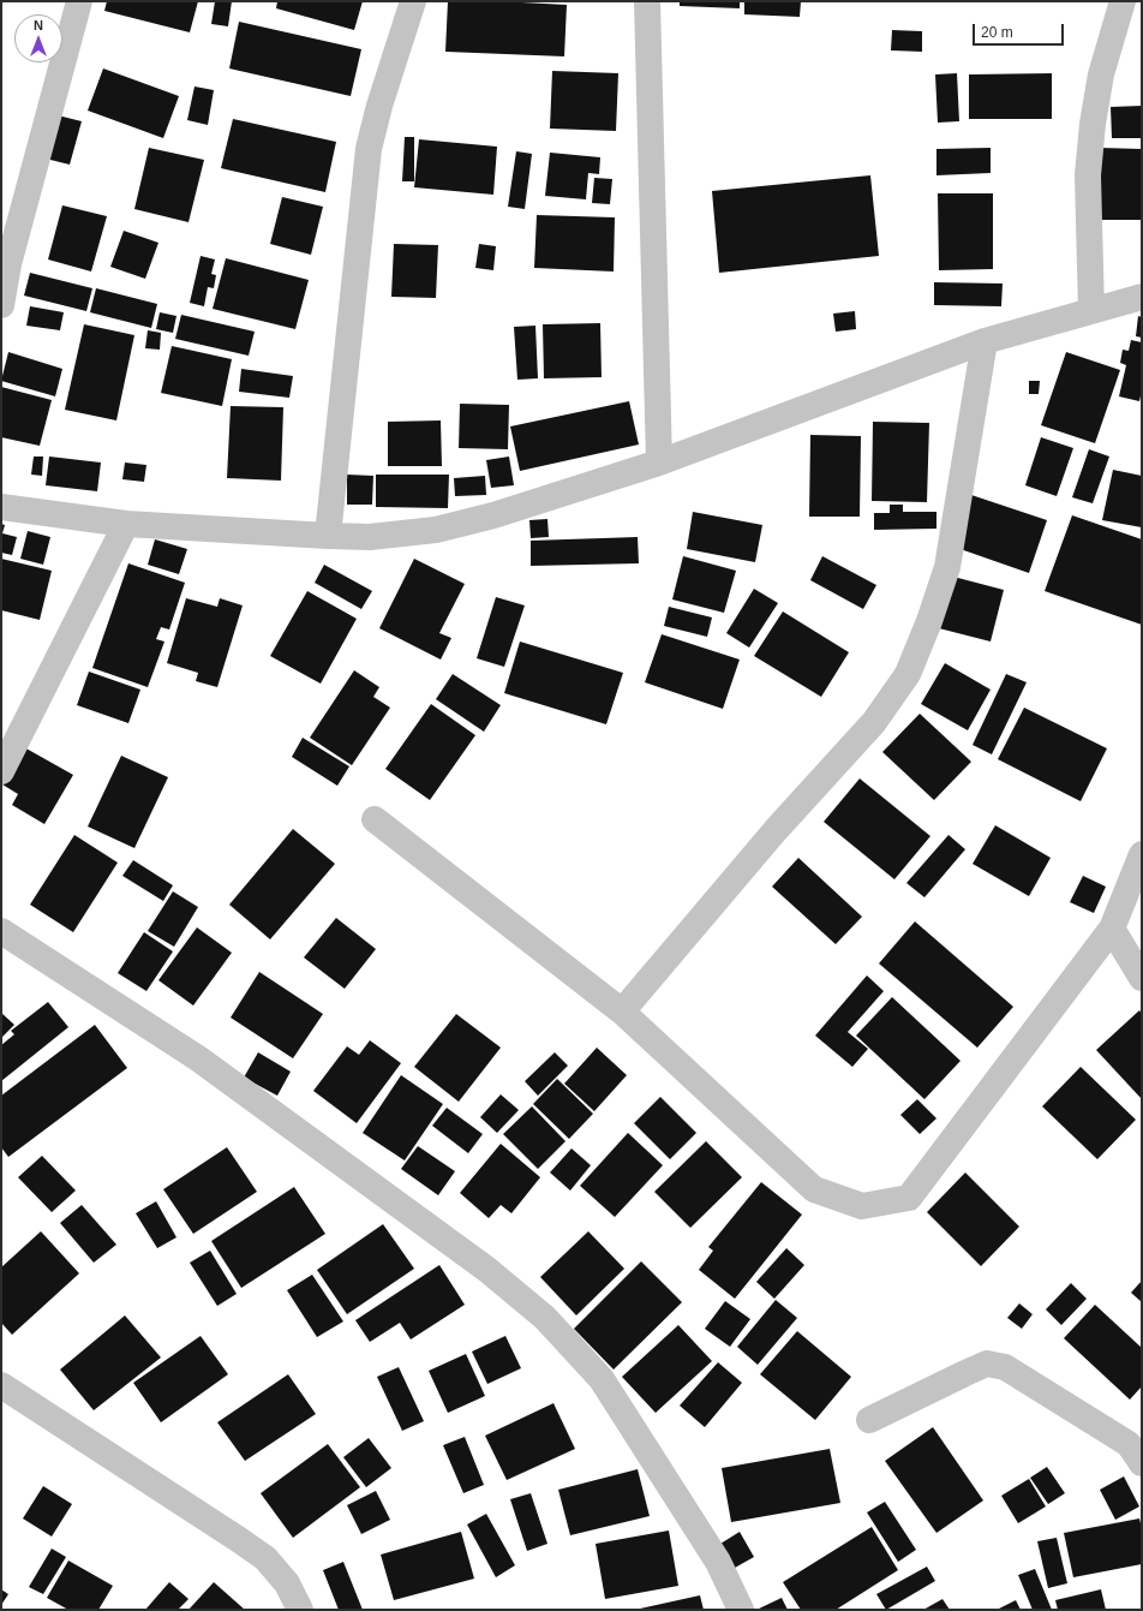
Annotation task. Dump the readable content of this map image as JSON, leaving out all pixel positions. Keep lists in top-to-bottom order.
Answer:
{
  "scale_bar": "20 m",
  "north": "top"
}
